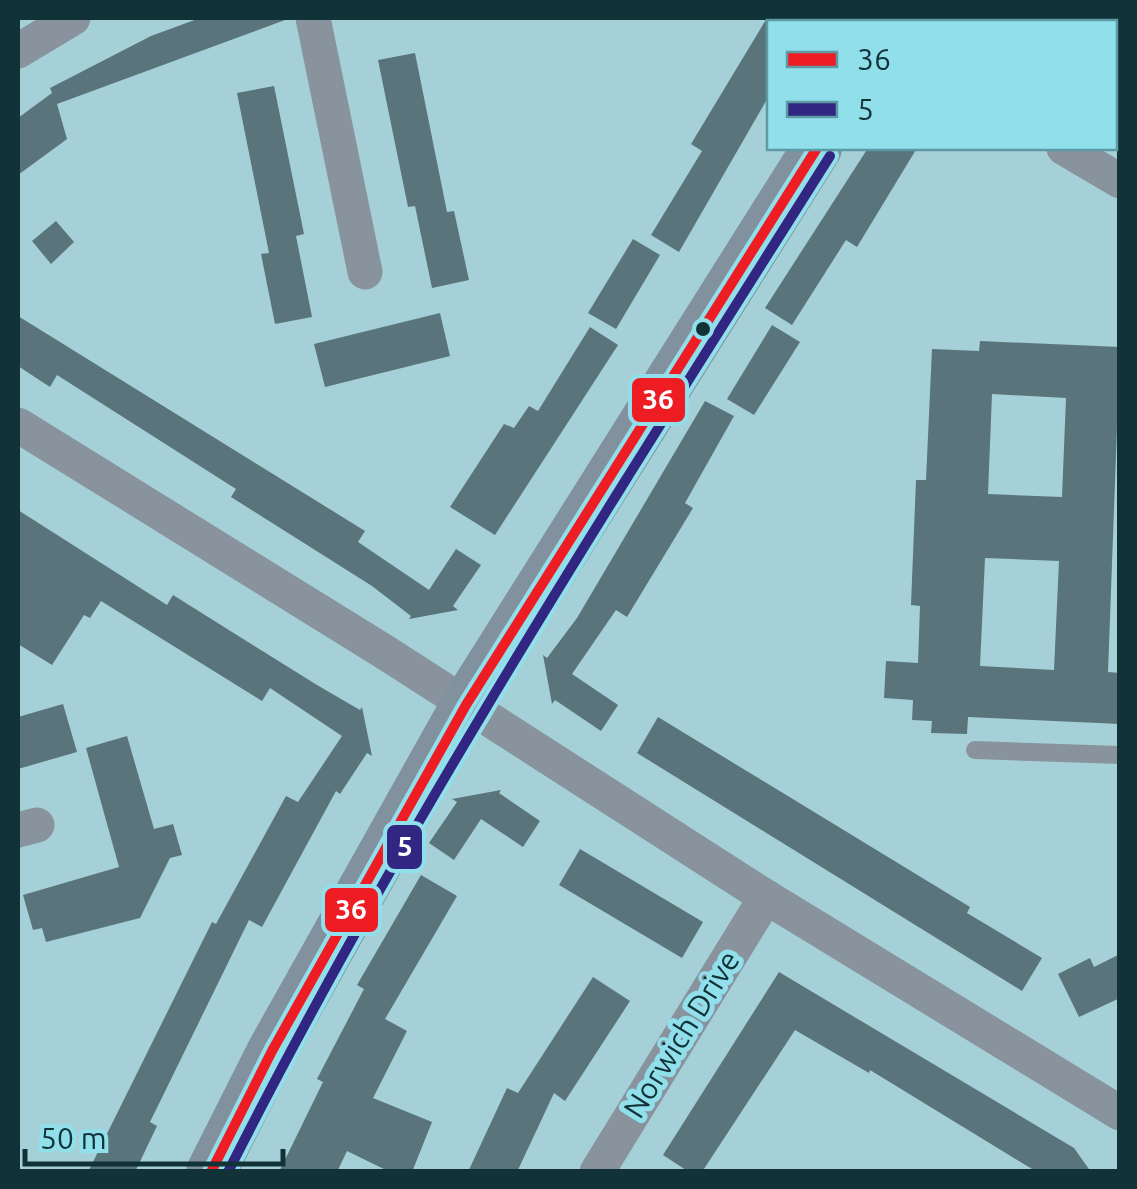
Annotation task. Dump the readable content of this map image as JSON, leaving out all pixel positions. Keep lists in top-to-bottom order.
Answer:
{
  "streets": {
    "street": ["Norwich Drive"]
  },
  "lines": ["transit line 36", "transit line 5"],
  "legend": ["36", "5"],
  "scale_bar": "50 m"
}
